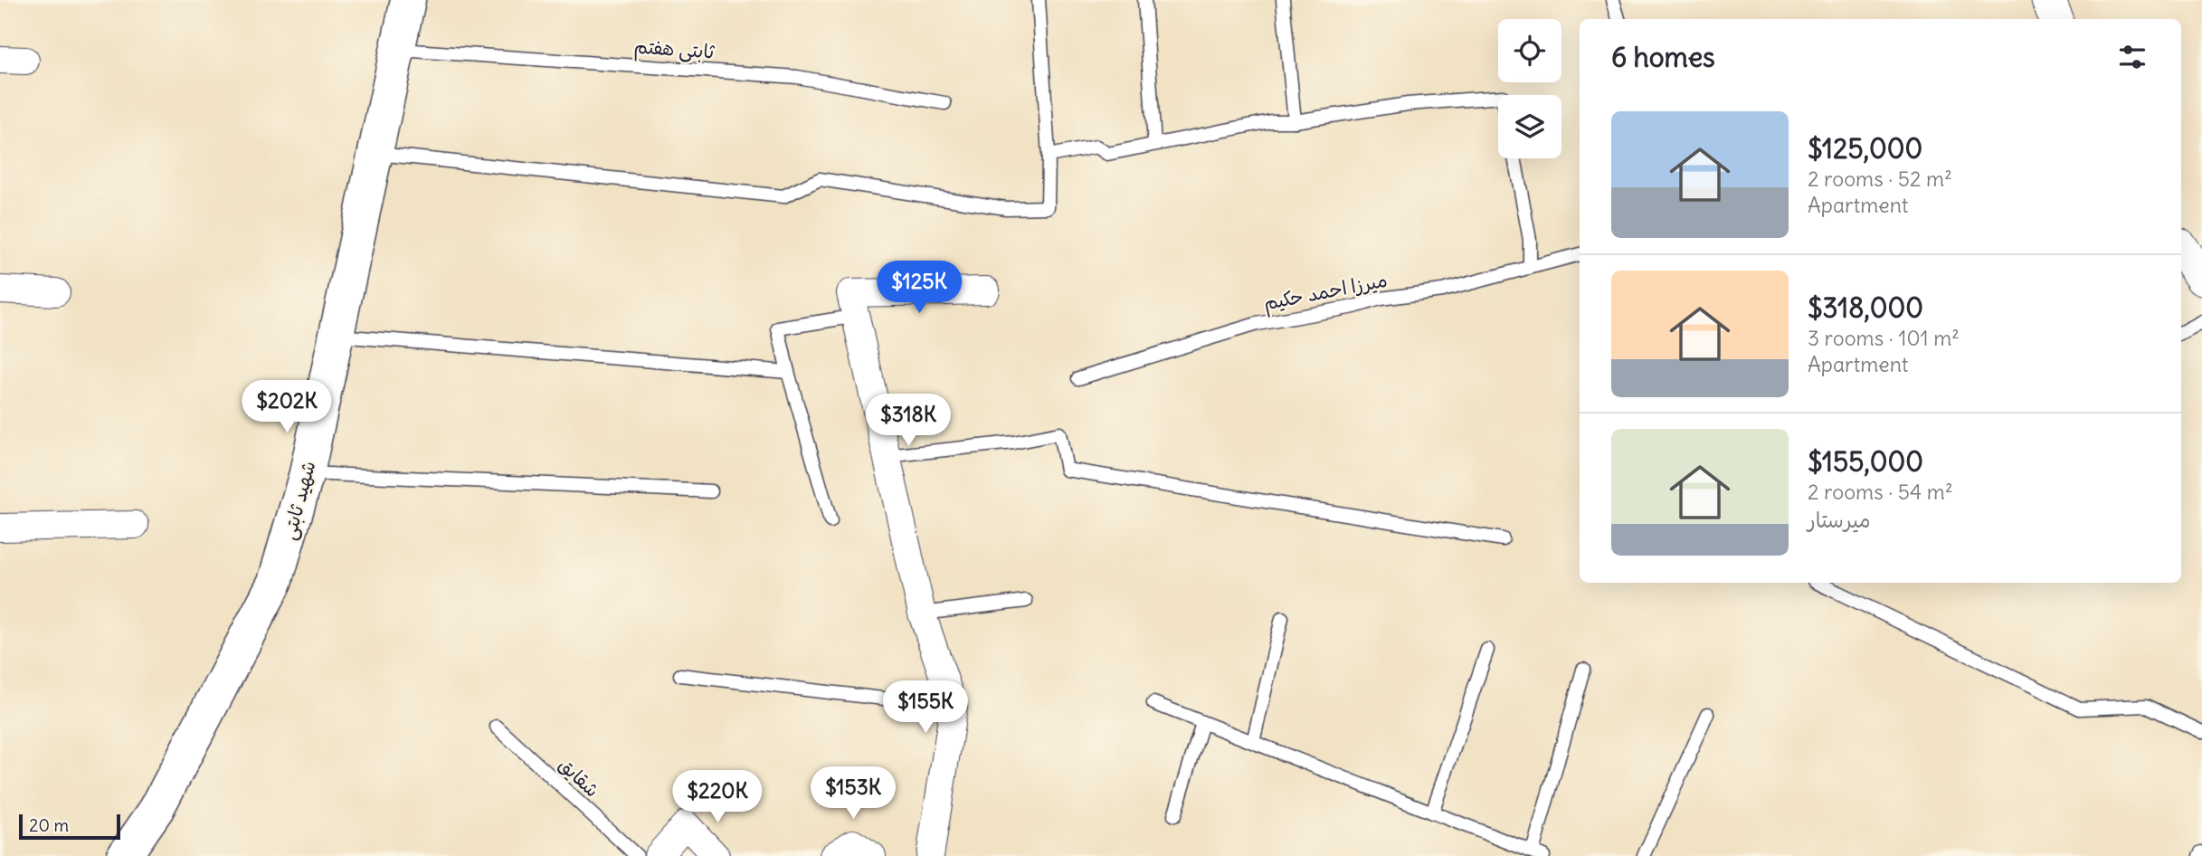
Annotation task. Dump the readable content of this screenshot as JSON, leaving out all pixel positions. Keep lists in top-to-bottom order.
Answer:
{
  "streets": {
    "main road": ["شهید ثابتی"],
    "lane": ["ثابتی هفتم", "میرزا احمد حکیم", "شقایق"]
  },
  "crossings": [
    ["ثابتی هفتم", "شهید ثابتی"]
  ],
  "scale_bar": "20 m",
  "page": {
    "heading": "6 homes",
    "list": [
      {
        "name": "$125,000",
        "note": "2 rooms · 52 m² · Apartment"
      },
      {
        "name": "$318,000",
        "note": "3 rooms · 101 m² · Apartment"
      },
      {
        "name": "$155,000",
        "note": "2 rooms · 54 m² · میرستار"
      }
    ],
    "price": [
      "$125K",
      "$202K",
      "$318K",
      "$155K",
      "$153K",
      "$220K"
    ],
    "scale": "20 m"
  }
}
